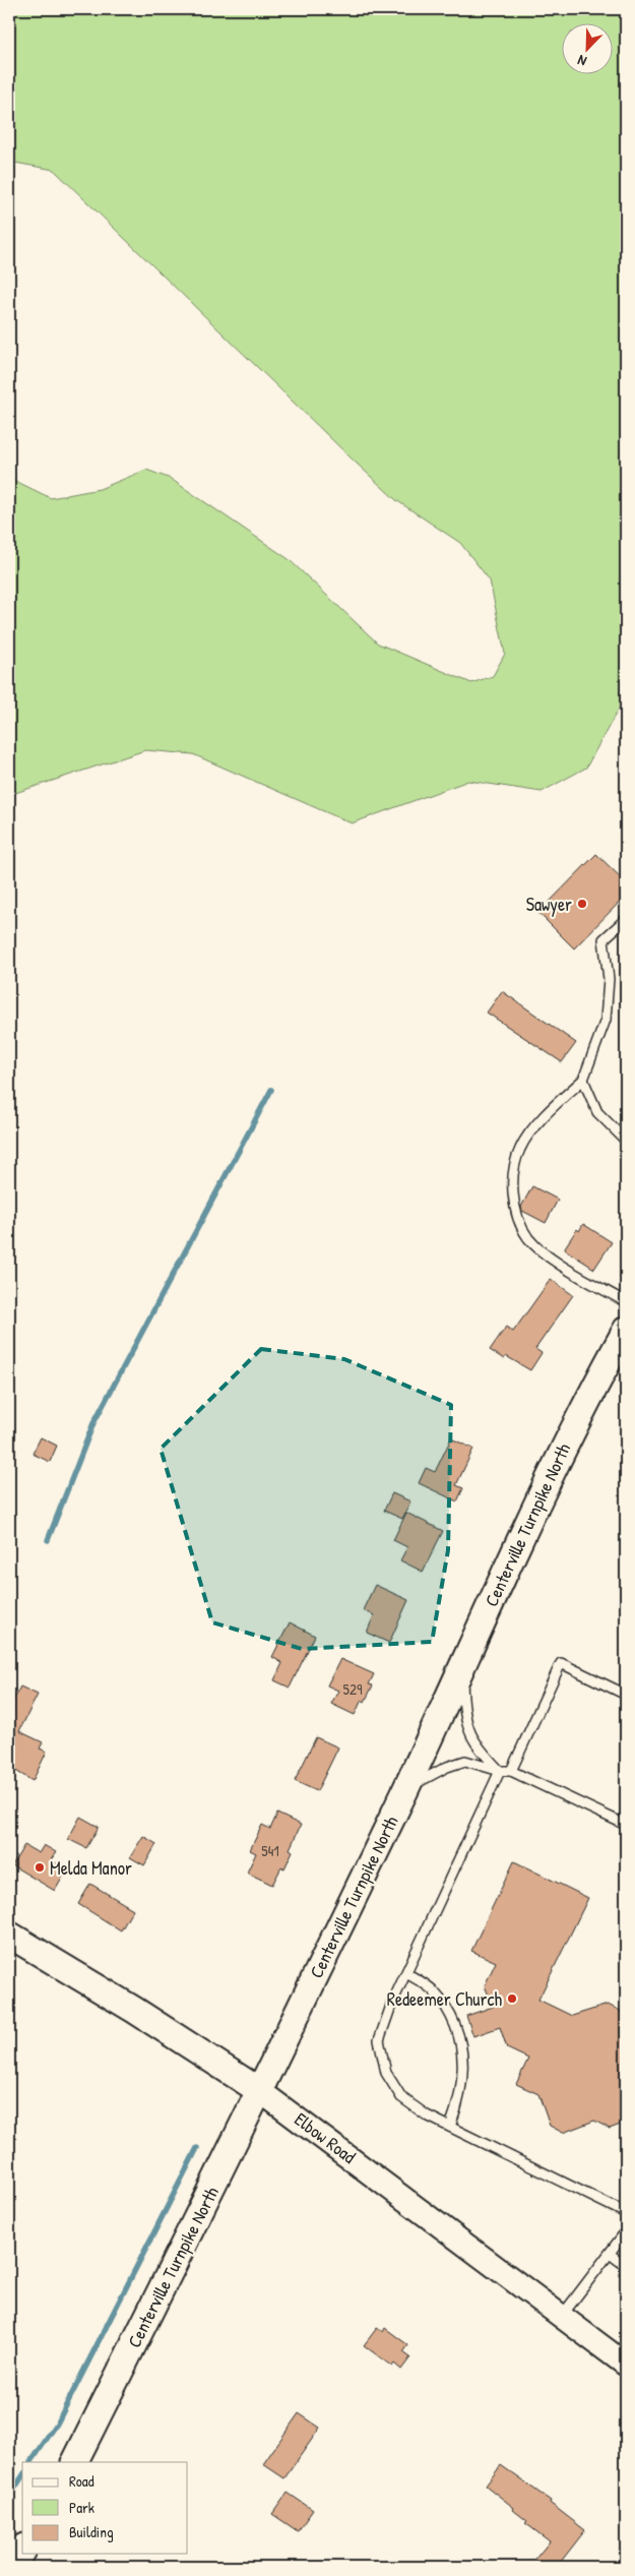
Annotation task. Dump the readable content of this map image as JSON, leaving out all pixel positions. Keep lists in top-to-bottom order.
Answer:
{
  "streets": {
    "main road": ["Centerville Turnpike North", "Elbow Road"]
  },
  "crossings": [
    ["Centerville Turnpike North", "Elbow Road"]
  ],
  "places": ["Sawyer", "Melda Manor", "Redeemer Church"],
  "house_numbers": ["529", "541"],
  "legend": ["Road", "Park", "Building"],
  "north": "bottom left"
}
